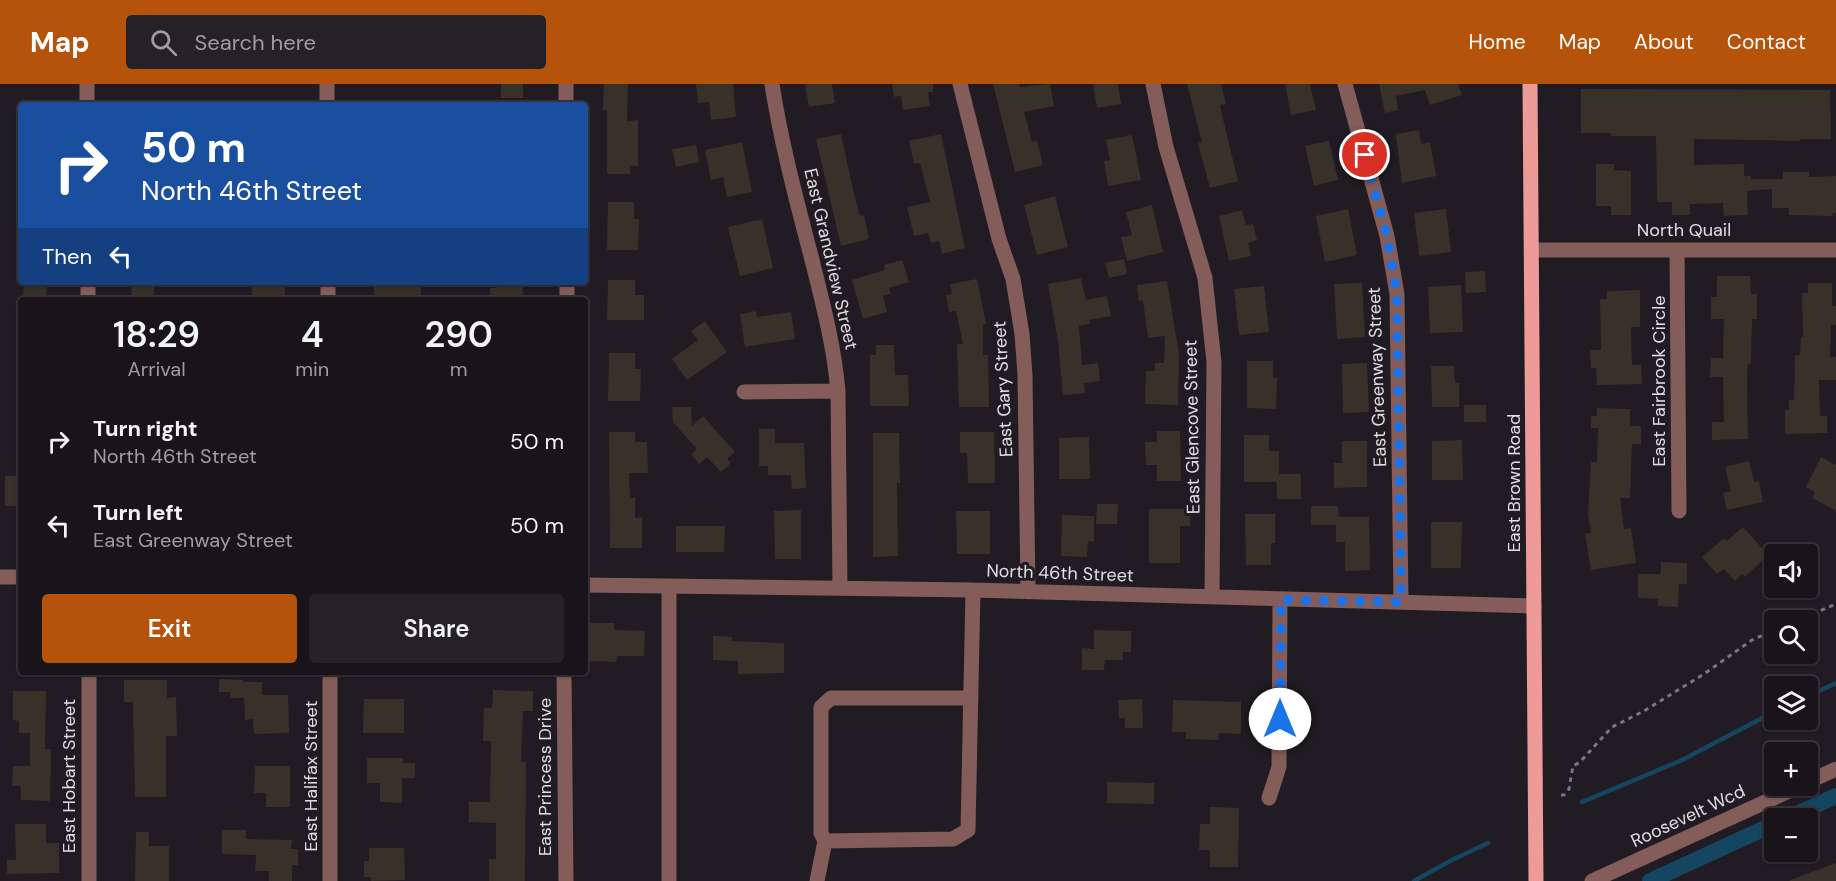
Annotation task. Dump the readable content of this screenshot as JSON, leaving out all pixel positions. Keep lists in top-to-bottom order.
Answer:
{
  "streets": {
    "main road": ["East Brown Road"],
    "street": [
      "North Quail",
      "East Grandview Street",
      "East Greenway Street",
      "East Fairbrook Circle",
      "East Gary Street",
      "East Glencove Street",
      "North 46th Street",
      "East Hobart Street",
      "East Halifax Street",
      "East Princess Drive",
      "Roosevelt Wcd"
    ]
  },
  "crossings": [
    ["North Quail", "East Fairbrook Circle"],
    ["North Quail", "East Brown Road"],
    ["East Grandview Street", "North 46th Street"],
    ["East Greenway Street", "North 46th Street"],
    ["East Gary Street", "North 46th Street"],
    ["East Glencove Street", "North 46th Street"],
    ["East Brown Road", "North 46th Street"]
  ],
  "page": {
    "header": "Map",
    "search": "Search here",
    "nav": [
      "Home",
      "Map",
      "About",
      "Contact"
    ],
    "turn": ["50 m", "North 46th Street"],
    "then": "Then",
    "eta": [
      "18:29",
      "Arrival",
      "4",
      "min",
      "290",
      "m"
    ],
    "list": [
      {
        "name": "Turn right",
        "note": "North 46th Street",
        "value": "50 m"
      },
      {
        "name": "Turn left",
        "note": "East Greenway Street",
        "value": "50 m"
      }
    ],
    "map_buttons": ["+", "−"],
    "buttons": ["Exit", "Share"]
  }
}
